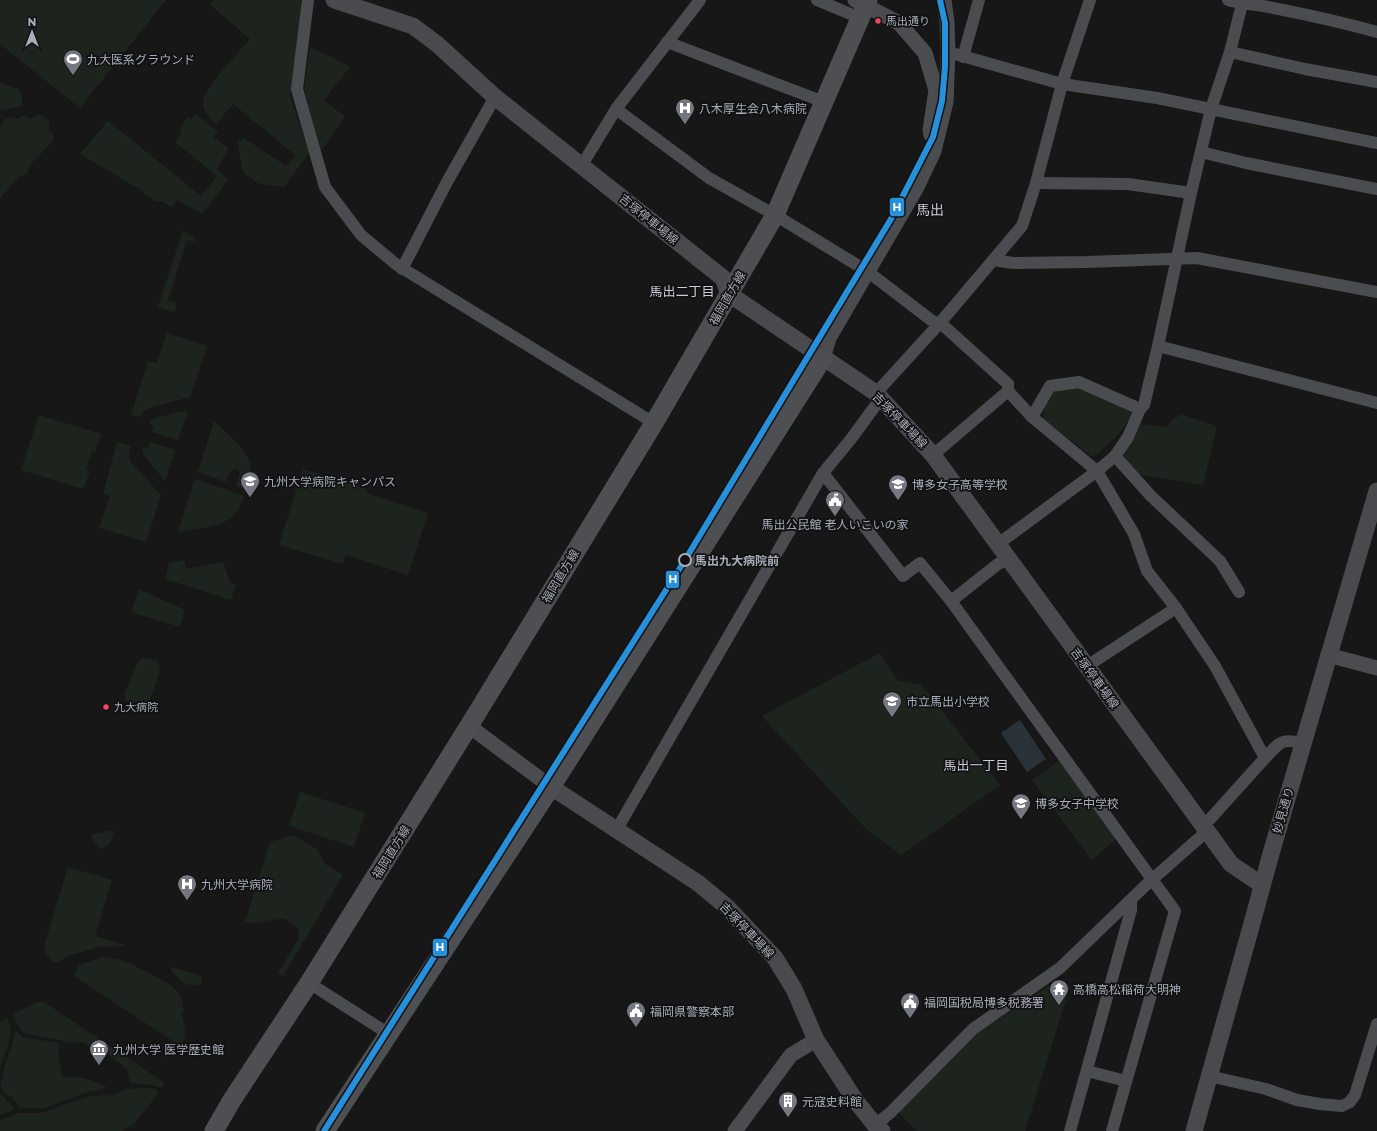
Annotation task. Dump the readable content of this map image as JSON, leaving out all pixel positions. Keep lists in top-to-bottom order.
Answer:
{
  "streets": {
    "main road": ["吉塚停車場線", "福岡直方線", "妙見通り"]
  },
  "crossings": [
    ["吉塚停車場線", "福岡直方線"],
    ["吉塚停車場線", "妙見通り"]
  ],
  "districts": ["馬出", "馬出二丁目", "馬出一丁目"],
  "places": {
    "other": ["馬出通り", "馬出九大病院前", "九大病院"],
    "sports": ["九大医系グラウンド"],
    "hospital": ["八木厚生会八木病院", "九州大学病院"],
    "school or university": [
      "九州大学病院キャンパス",
      "博多女子高等学校",
      "市立馬出小学校",
      "博多女子中学校"
    ],
    "public building": ["馬出公民館 老人いこいの家", "福岡国税局博多税務署", "福岡県警察本部"],
    "temple": ["高橋高松稲荷大明神"],
    "museum": ["九州大学 医学歴史館"],
    "building": ["元寇史料館"]
  },
  "lines": ["transit line H"],
  "north": "top"
}
